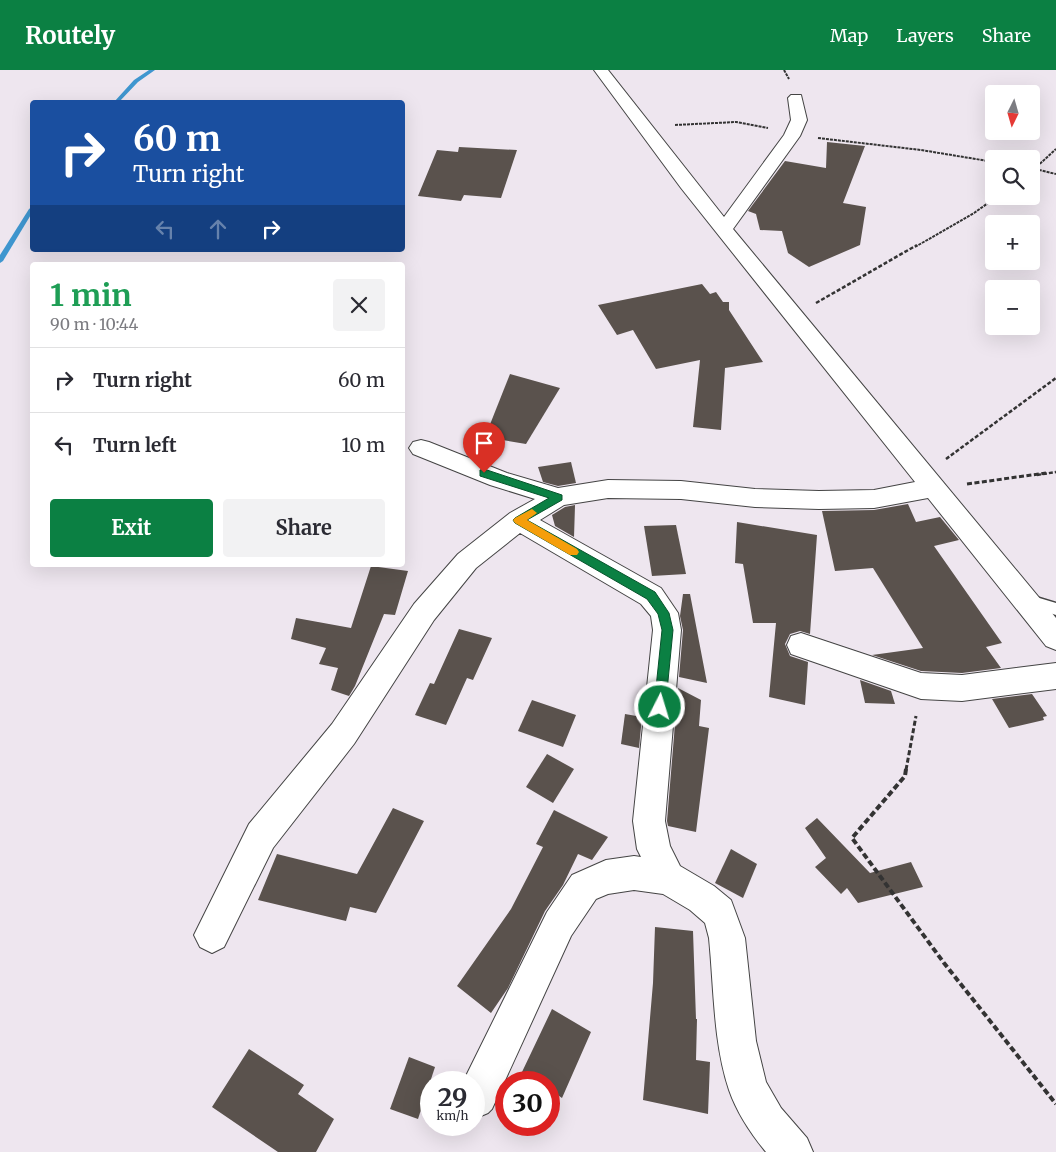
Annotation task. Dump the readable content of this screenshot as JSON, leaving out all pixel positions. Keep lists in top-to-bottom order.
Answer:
{
  "north": "bottom",
  "page": {
    "header": "Routely",
    "nav": ["Map", "Layers", "Share"],
    "map_buttons": ["+", "−"],
    "turn": ["60 m", "Turn right"],
    "heading": ["1 min", "90 m · 10:44"],
    "list": [
      {
        "name": "Turn right",
        "value": "60 m"
      },
      {
        "name": "Turn left",
        "value": "10 m"
      }
    ],
    "buttons": ["Exit", "Share"],
    "speed": "29 km/h",
    "limit": "30"
  }
}
